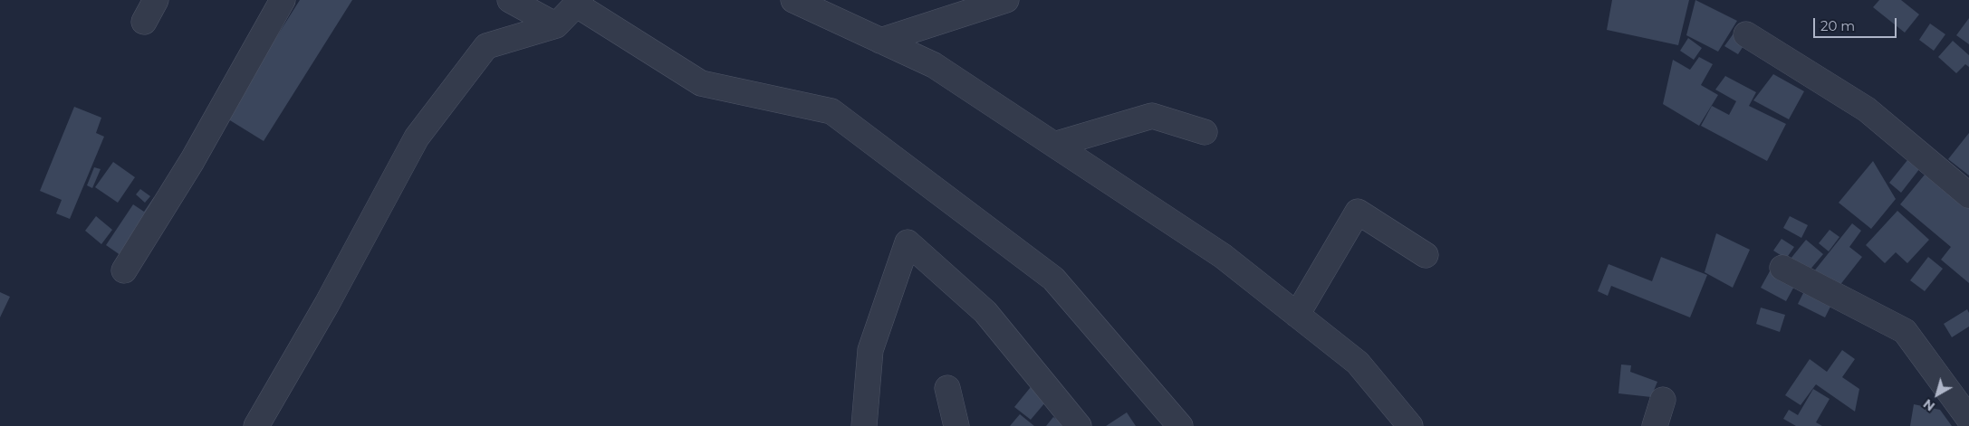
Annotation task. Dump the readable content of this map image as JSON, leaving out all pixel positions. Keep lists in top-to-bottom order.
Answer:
{
  "scale_bar": "20 m",
  "north": "bottom left"
}
